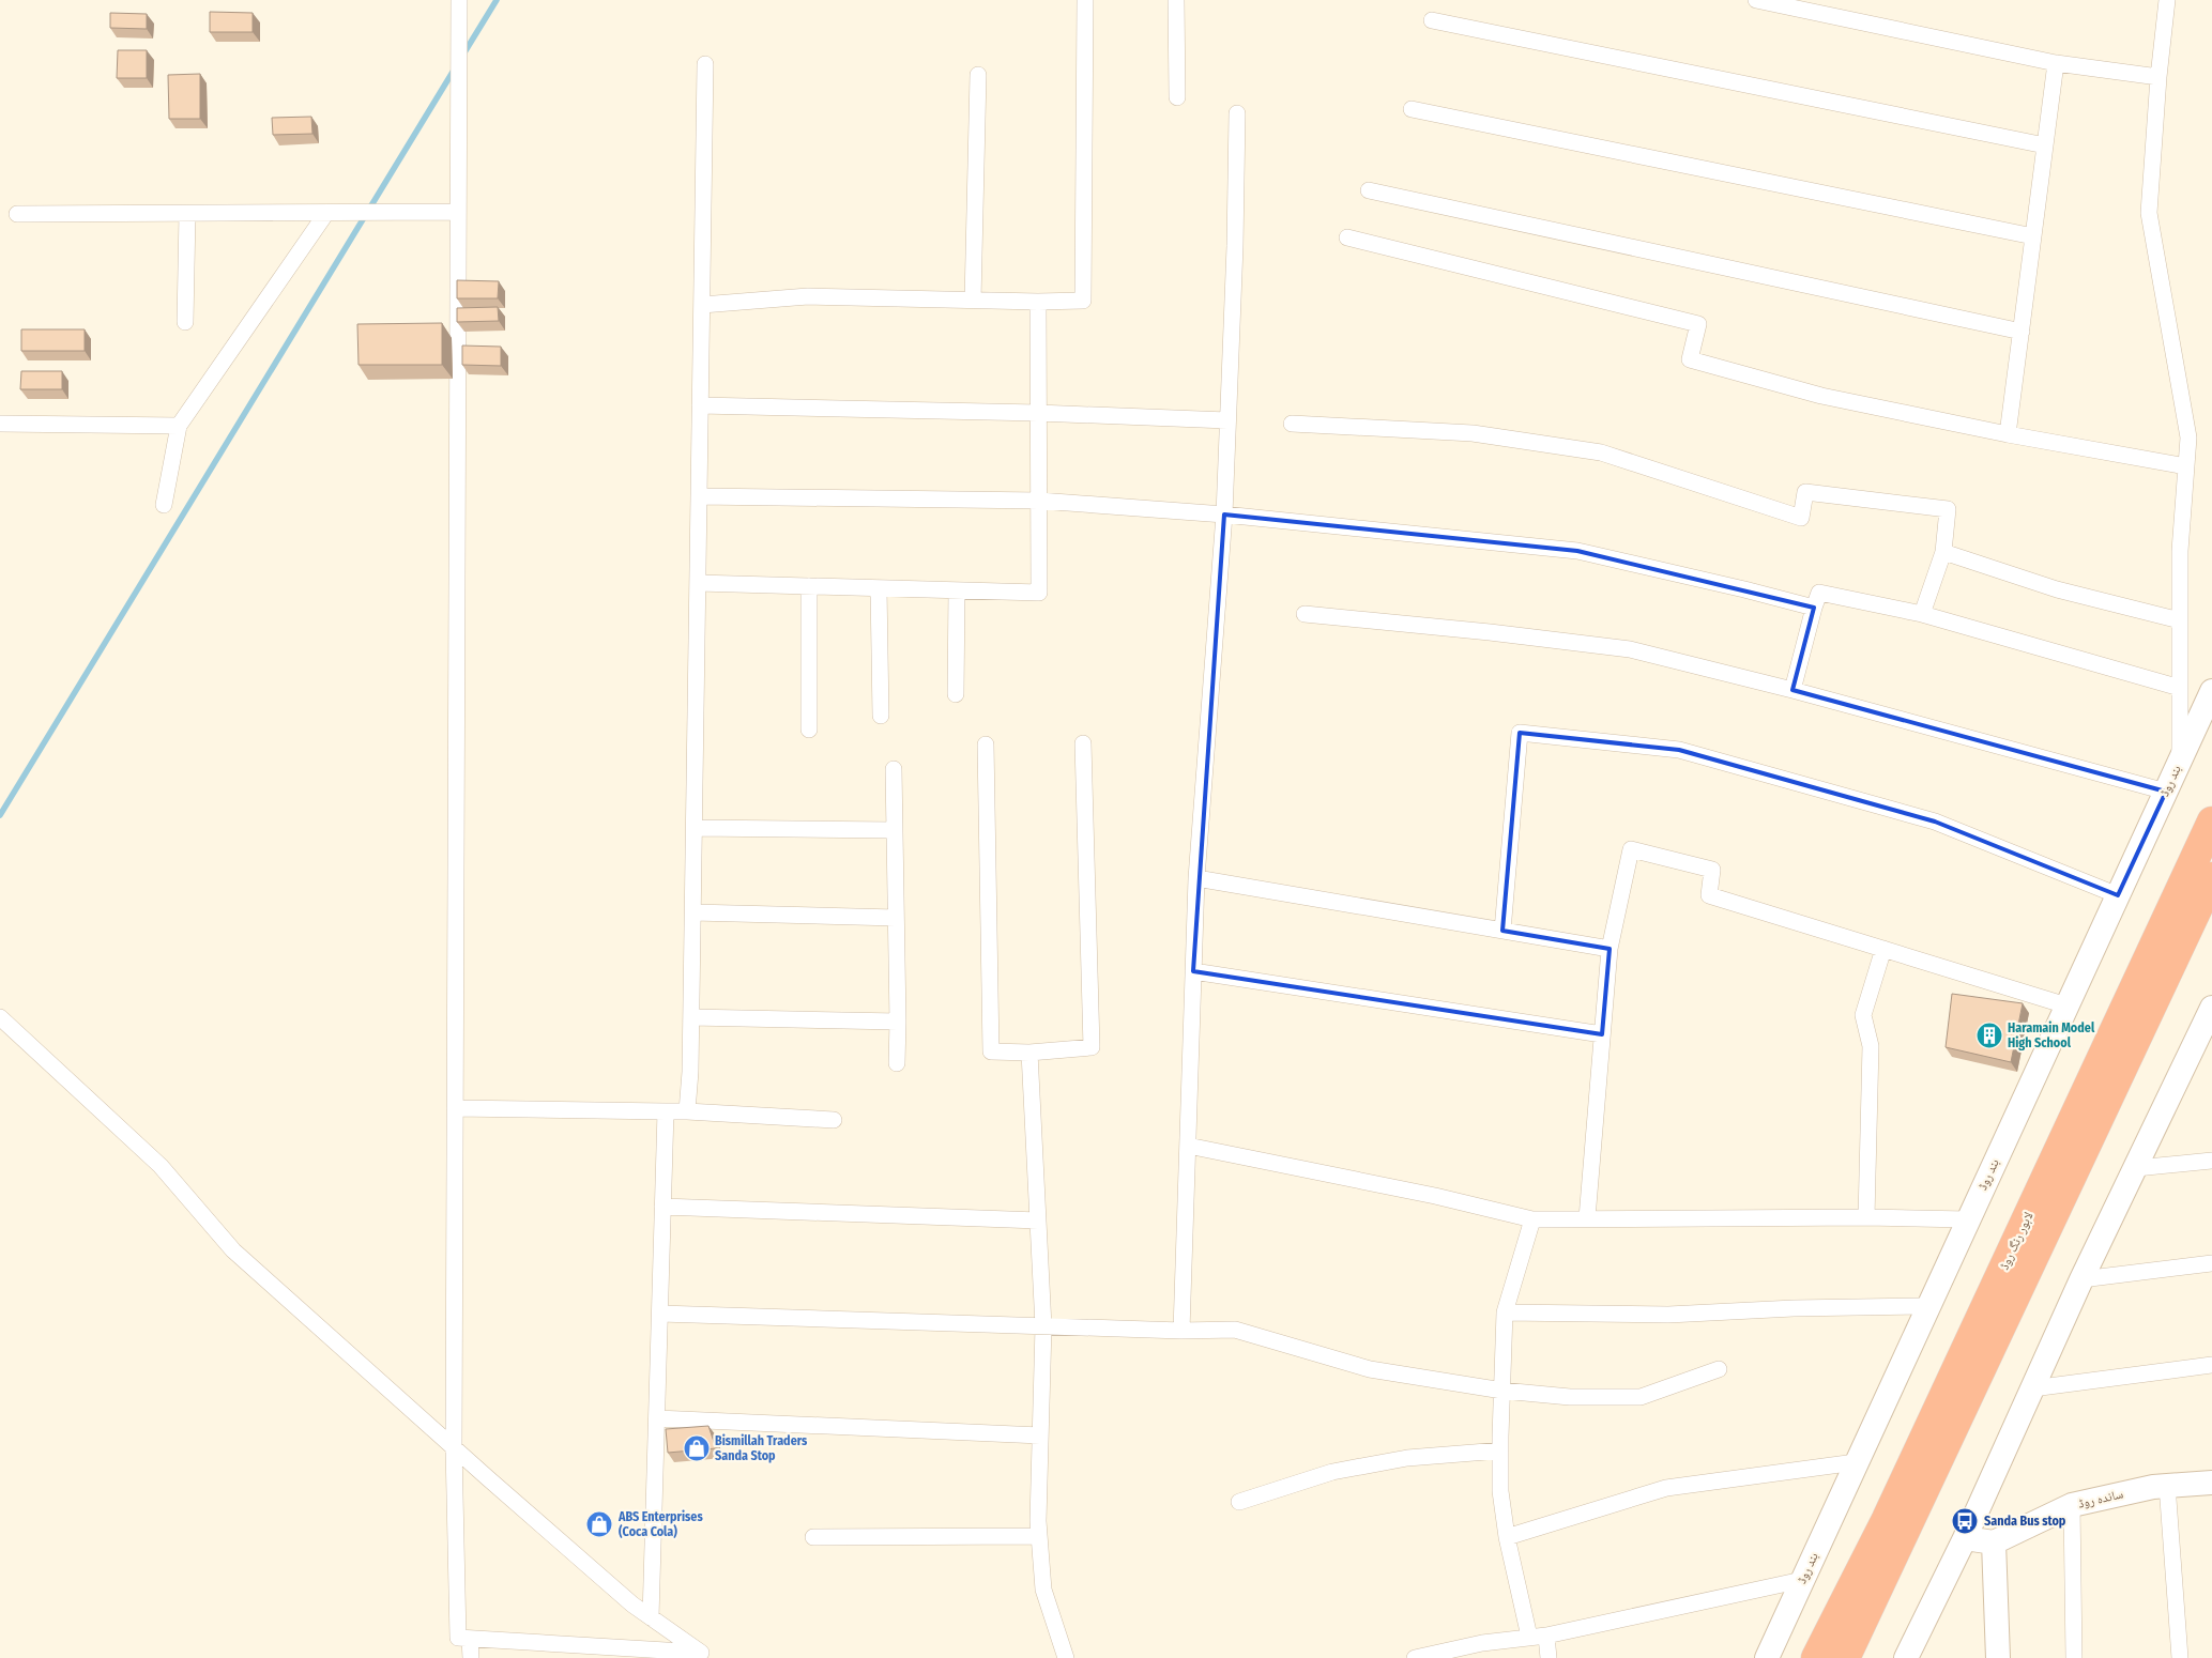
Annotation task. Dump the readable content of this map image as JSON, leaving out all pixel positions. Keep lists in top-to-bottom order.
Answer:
{
  "streets": {
    "highway": ["لاہور رنگ روڈ"],
    "main road": ["بند روڈ", "ساندہ روڈ"]
  },
  "places": {
    "building": ["Haramain Model High School"],
    "shop": ["Bismillah Traders Sanda Stop", "ABS Enterprises (Coca Cola)"],
    "bus stop": ["Sanda Bus stop"]
  }
}
